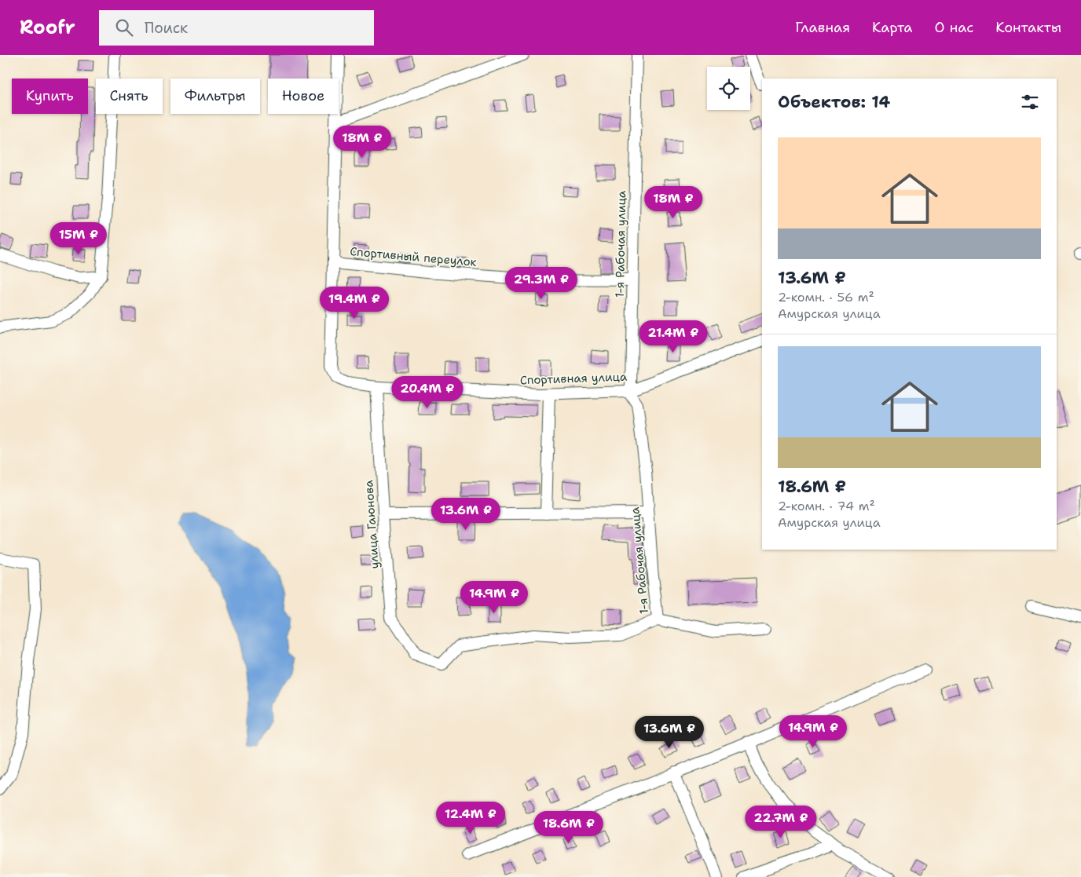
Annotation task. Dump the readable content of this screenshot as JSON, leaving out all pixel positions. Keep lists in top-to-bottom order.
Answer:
{
  "streets": {
    "street": [
      "1-я Рабочая улица",
      "Спортивный переулок",
      "Спортивная улица",
      "улица Гаюнова"
    ]
  },
  "crossings": [
    ["1-я Рабочая улица", "Спортивный переулок"],
    ["1-я Рабочая улица", "Спортивная улица"],
    ["1-я Рабочая улица", "улица Гаюнова"],
    ["Спортивная улица", "улица Гаюнова"]
  ],
  "page": {
    "header": "Roofr",
    "search": "Поиск",
    "nav": [
      "Главная",
      "Карта",
      "О нас",
      "Контакты"
    ],
    "chip": [
      "Купить",
      "Снять",
      "Фильтры",
      "Новое"
    ],
    "heading": "Объектов: 14",
    "price": [
      "18M ₽",
      "18M ₽",
      "15M ₽",
      "29.3M ₽",
      "19.4M ₽",
      "21.4M ₽",
      "20.4M ₽",
      "13.6M ₽",
      "14.9M ₽",
      "14.9M ₽",
      "13.6M ₽",
      "12.4M ₽",
      "22.7M ₽",
      "18.6M ₽"
    ],
    "list": [
      {
        "name": "13.6M ₽",
        "note": "2-комн. · 56 m² · Амурская улица"
      },
      {
        "name": "18.6M ₽",
        "note": "2-комн. · 74 m² · Амурская улица"
      }
    ]
  }
}
